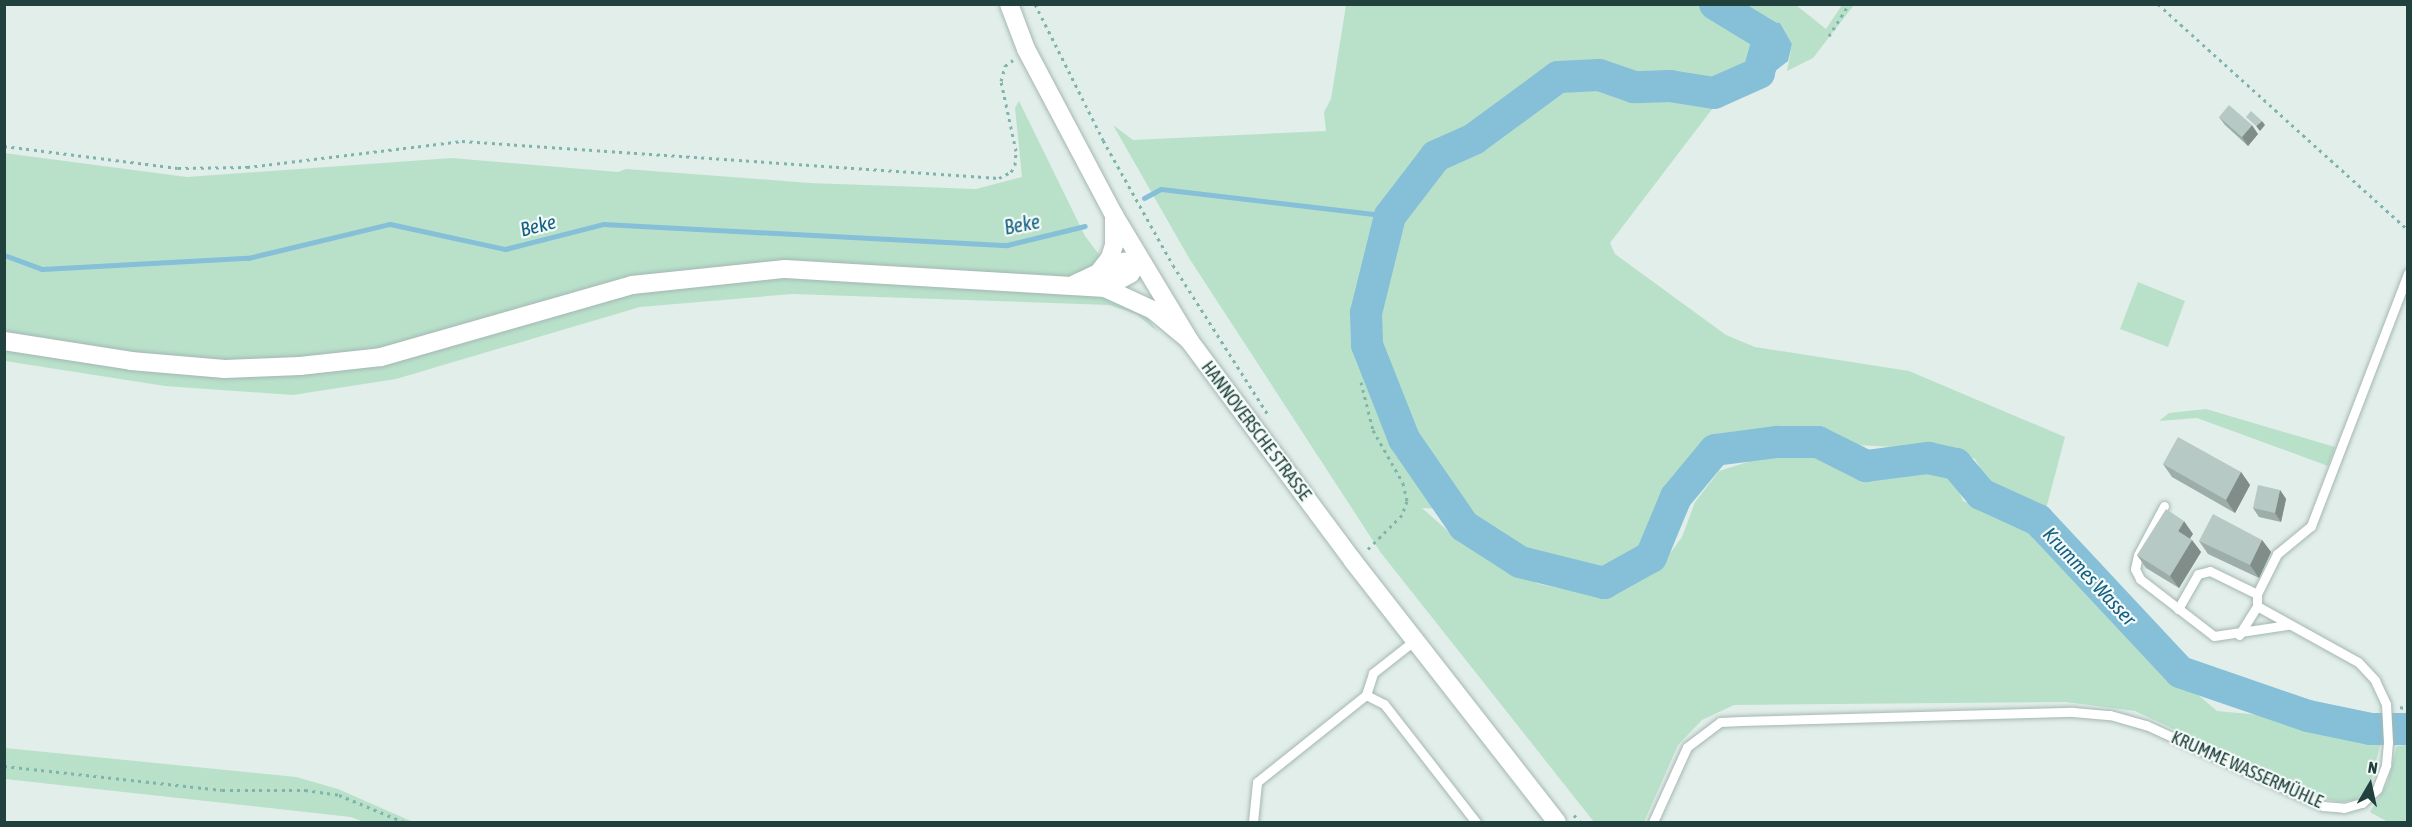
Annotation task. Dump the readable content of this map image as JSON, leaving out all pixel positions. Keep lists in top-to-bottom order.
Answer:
{
  "streets": {
    "street": ["HANNOVERSCHE STRASSE"],
    "lane": ["KRUMME WASSERMÜHLE"]
  },
  "water": ["Beke", "Krummes Wasser"],
  "north": "top"
}
